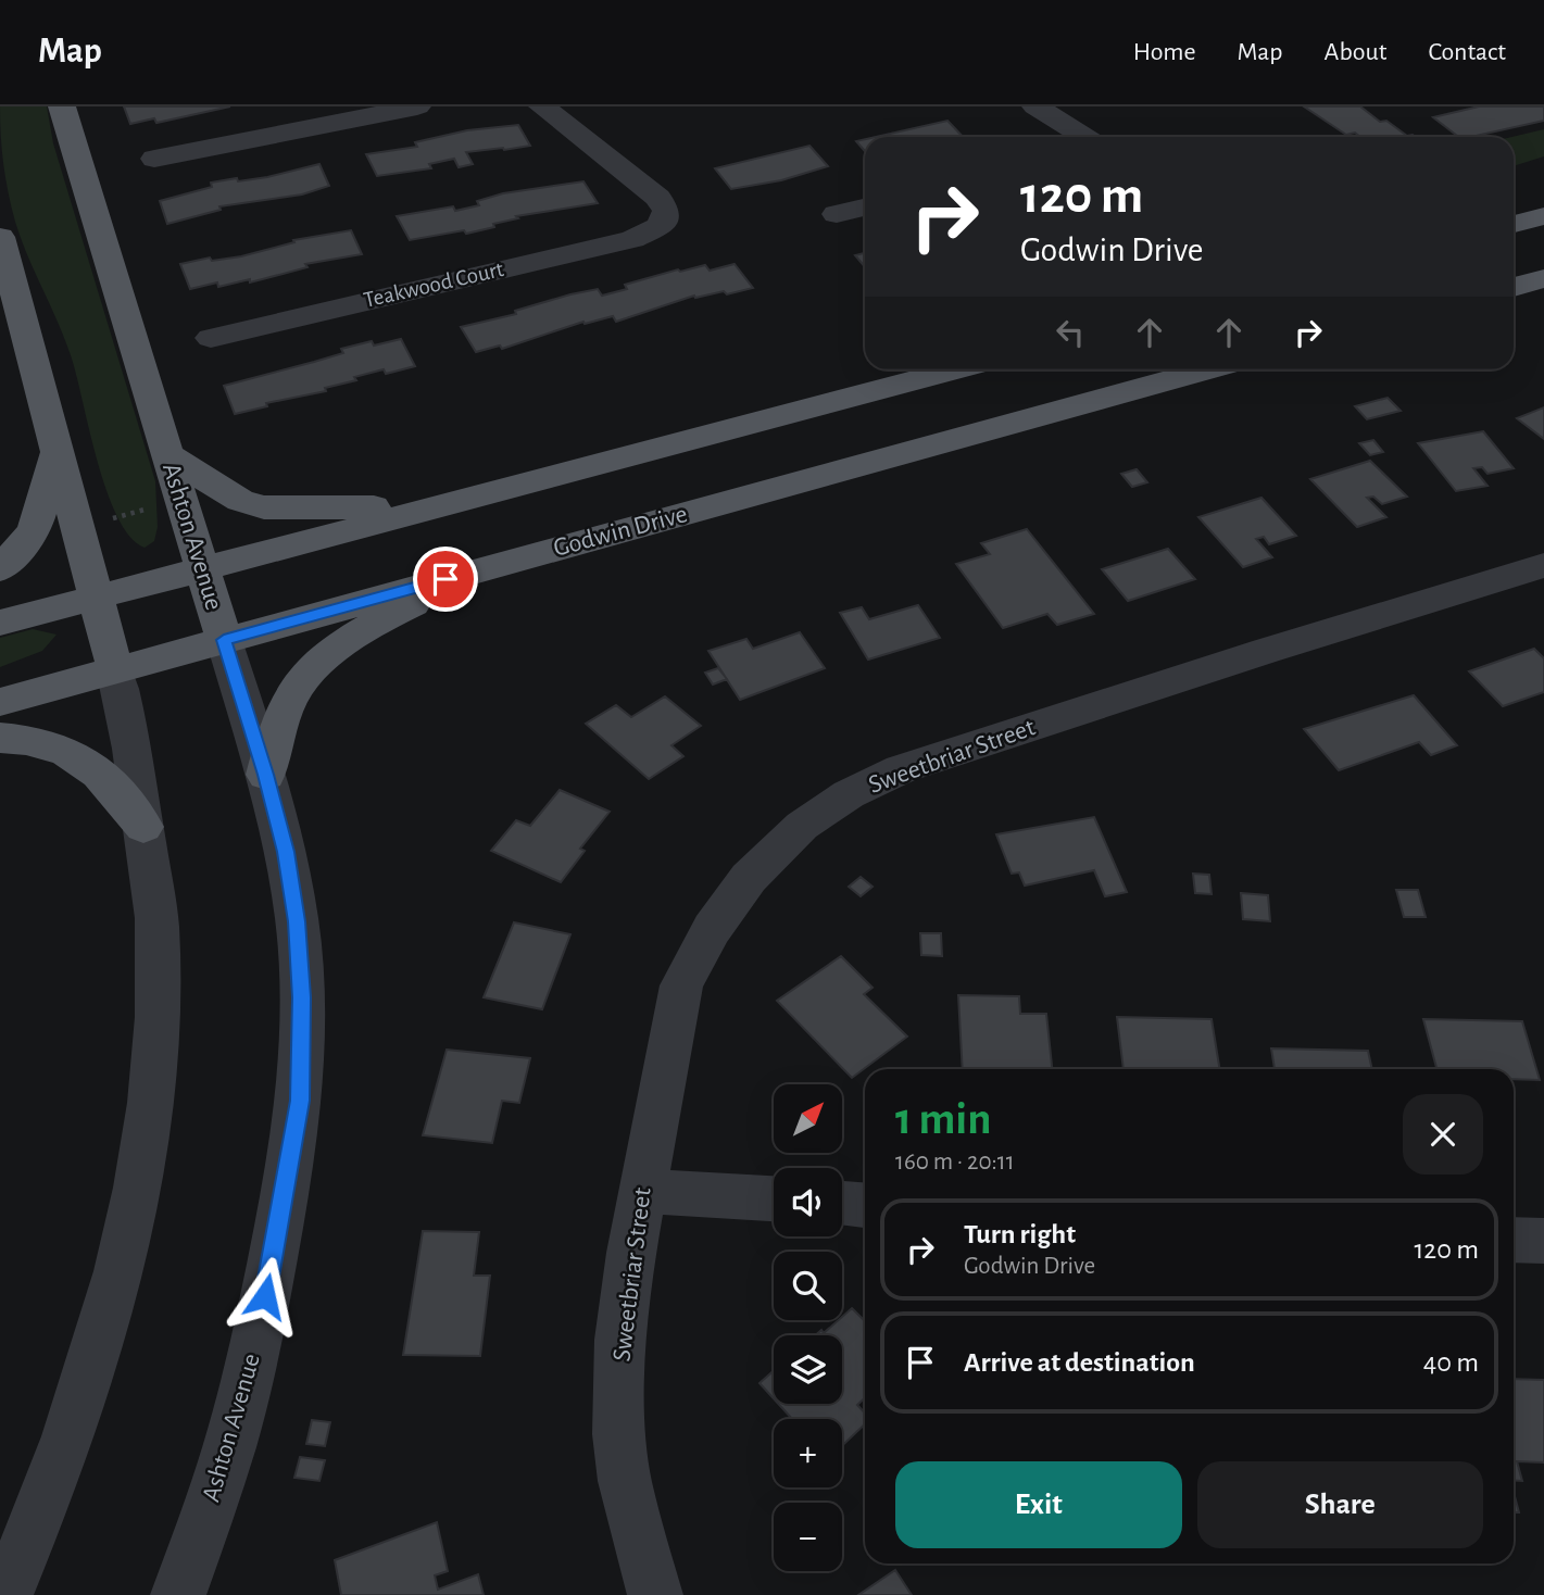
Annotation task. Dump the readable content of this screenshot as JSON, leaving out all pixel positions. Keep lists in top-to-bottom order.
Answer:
{
  "streets": {
    "main road": ["Godwin Drive", "Ashton Avenue"],
    "street": ["Teakwood Court", "Sweetbriar Street"]
  },
  "crossings": [
    ["Godwin Drive", "Ashton Avenue"]
  ],
  "north": "top right",
  "page": {
    "header": "Map",
    "nav": [
      "Home",
      "Map",
      "About",
      "Contact"
    ],
    "turn": ["120 m", "Godwin Drive"],
    "heading": ["1 min", "160 m · 20:11"],
    "map_buttons": ["+", "−"],
    "list": [
      {
        "name": "Turn right",
        "note": "Godwin Drive",
        "value": "120 m"
      },
      {
        "name": "Arrive at destination",
        "value": "40 m"
      }
    ],
    "buttons": ["Exit", "Share"]
  }
}
